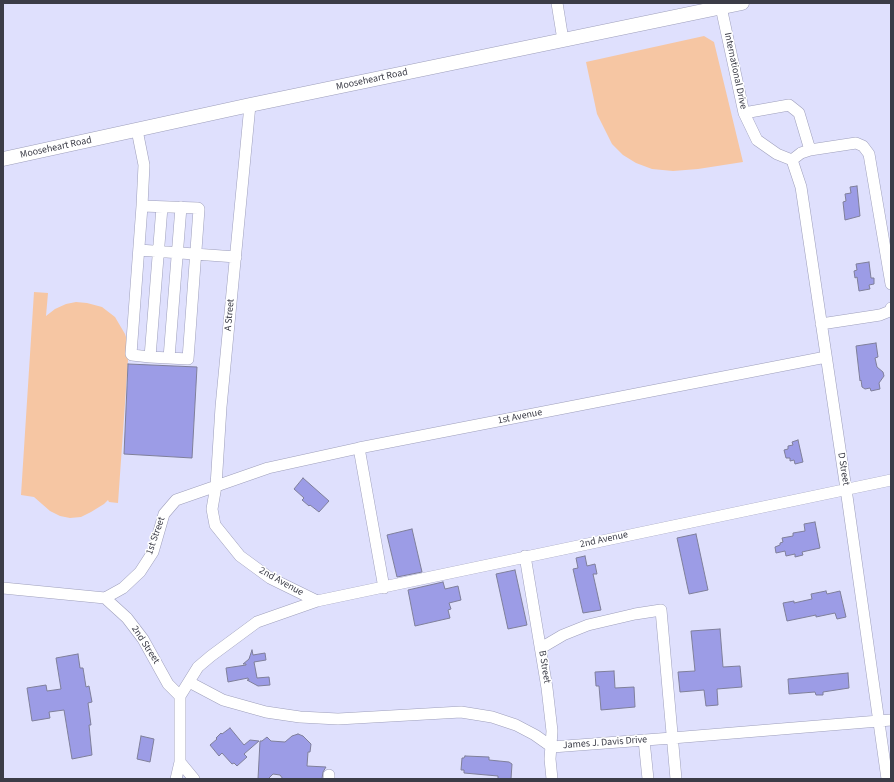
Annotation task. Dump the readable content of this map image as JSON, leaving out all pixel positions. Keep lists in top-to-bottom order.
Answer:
{
  "streets": {
    "main road": ["Mooseheart Road"],
    "street": [
      "International Drive",
      "A Street",
      "1st Avenue",
      "D Street",
      "1st Street",
      "2nd Avenue",
      "2nd Street",
      "B Street",
      "James J. Davis Drive"
    ]
  },
  "crossings": [
    ["International Drive", "Mooseheart Road"],
    ["International Drive", "D Street"],
    ["Mooseheart Road", "A Street"],
    ["A Street", "1st Avenue"],
    ["A Street", "1st Street"],
    ["A Street", "2nd Avenue"],
    ["1st Avenue", "D Street"],
    ["1st Avenue", "1st Street"],
    ["D Street", "2nd Avenue"],
    ["D Street", "James J. Davis Drive"],
    ["1st Street", "2nd Street"],
    ["2nd Avenue", "B Street"],
    ["2nd Avenue", "James J. Davis Drive"],
    ["B Street", "James J. Davis Drive"]
  ]
}
